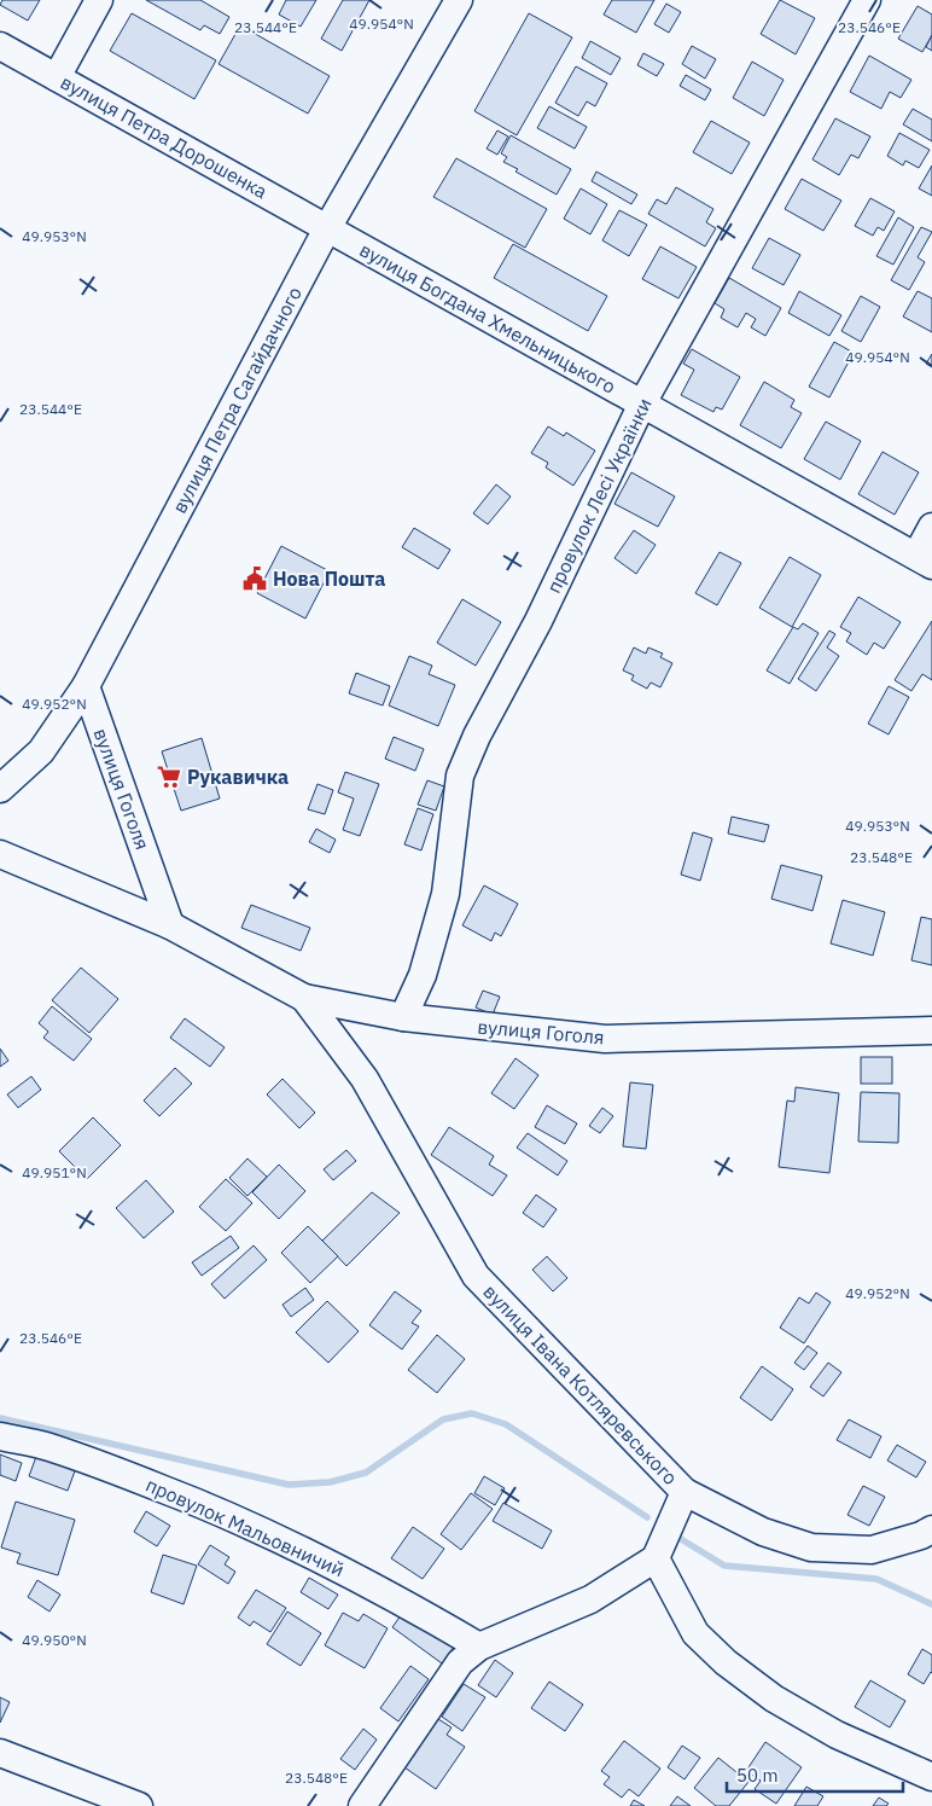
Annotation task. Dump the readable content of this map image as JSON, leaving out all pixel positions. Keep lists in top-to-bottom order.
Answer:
{
  "streets": {
    "street": [
      "вулиця Петра Дорошенка",
      "вулиця Богдана Хмельницького",
      "вулиця Петра Сагайдачного",
      "провулок Лесі Українки",
      "вулиця Гоголя",
      "вулиця Івана Котляревського",
      "провулок Мальовничий"
    ]
  },
  "crossings": [
    ["вулиця Петра Дорошенка", "вулиця Богдана Хмельницького"],
    ["вулиця Петра Дорошенка", "вулиця Петра Сагайдачного"],
    ["вулиця Богдана Хмельницького", "вулиця Петра Сагайдачного"],
    ["вулиця Богдана Хмельницького", "провулок Лесі Українки"],
    ["вулиця Петра Сагайдачного", "вулиця Гоголя"],
    ["провулок Лесі Українки", "вулиця Гоголя"],
    ["вулиця Гоголя", "вулиця Івана Котляревського"]
  ],
  "places": {
    "public building": ["Нова Пошта"],
    "supermarket": ["Рукавичка"]
  },
  "scale_bar": "50 m",
  "coordinates": [
    "49.954°N",
    "23.544°E",
    "23.546°E",
    "49.953°N",
    "49.952°N",
    "23.548°E",
    "49.951°N",
    "49.950°N"
  ]
}
